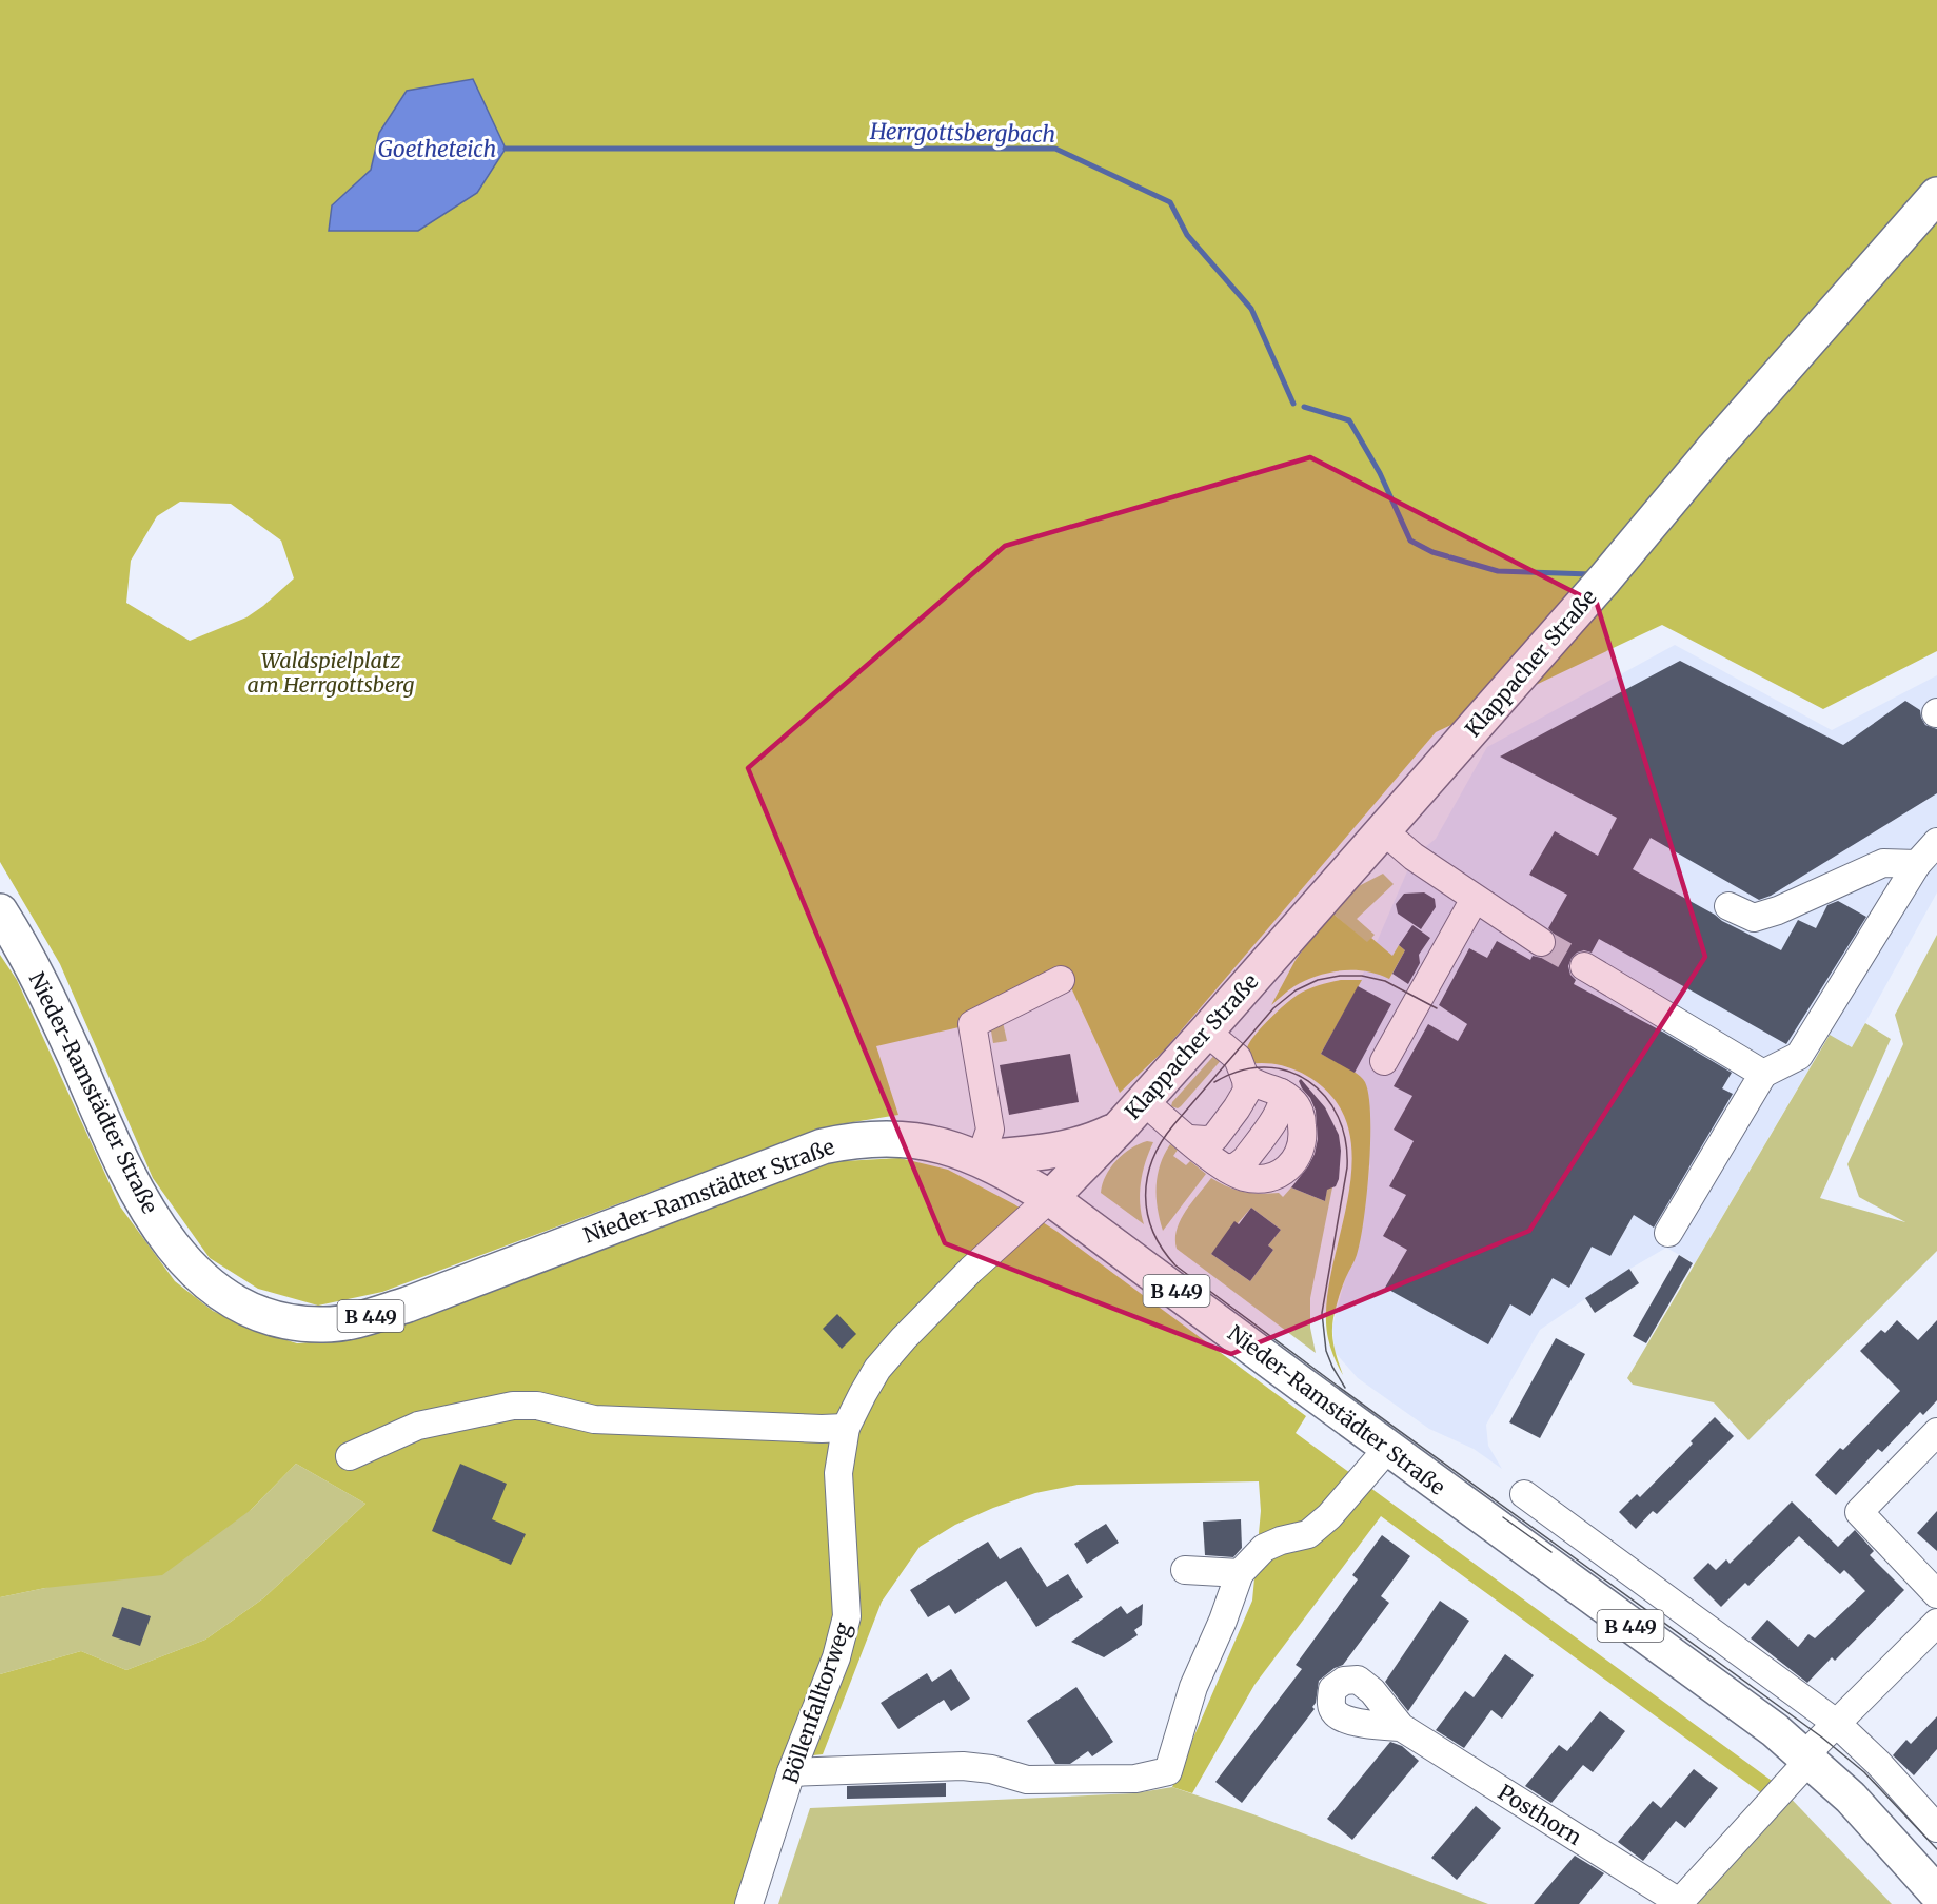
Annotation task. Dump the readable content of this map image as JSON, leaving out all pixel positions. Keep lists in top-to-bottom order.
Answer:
{
  "streets": {
    "main road": ["Klappacher Straße", "Nieder-Ramstädter Straße", "B 449"],
    "street": ["Böllenfalltorweg", "Posthorn"]
  },
  "crossings": [
    ["Klappacher Straße", "Nieder-Ramstädter Straße"],
    ["Klappacher Straße", "Böllenfalltorweg"],
    ["Nieder-Ramstädter Straße", "Böllenfalltorweg"]
  ],
  "water": ["Herrgottsbergbach", "Goetheteich"],
  "parks": ["Waldspielplatz am Herrgottsberg"]
}
